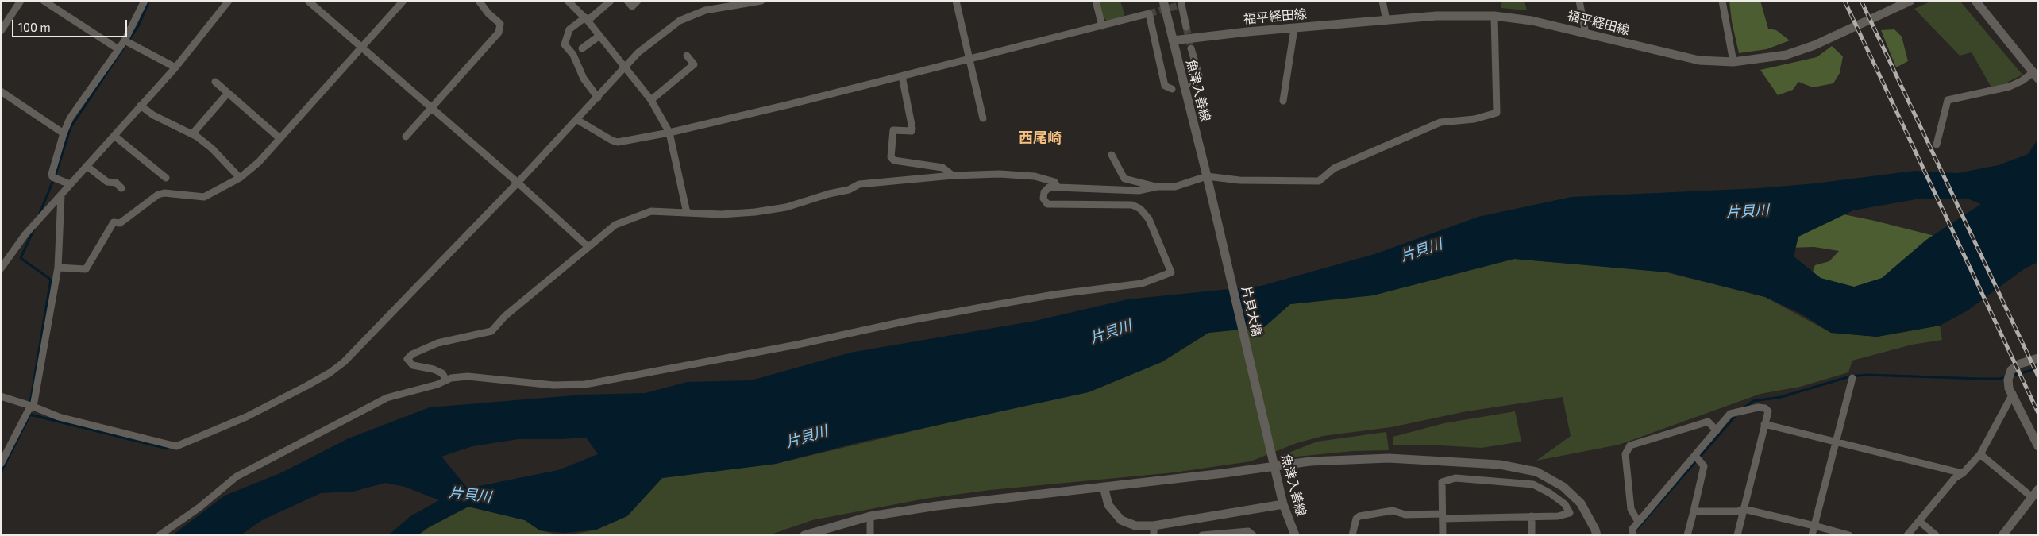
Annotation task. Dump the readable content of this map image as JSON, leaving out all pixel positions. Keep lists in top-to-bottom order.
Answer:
{
  "streets": {
    "main road": ["福平経田線", "魚津入善線", "片貝大橋"]
  },
  "crossings": [
    ["福平経田線", "魚津入善線"],
    ["魚津入善線", "片貝大橋"]
  ],
  "districts": ["西尾崎"],
  "water": ["片貝川"],
  "scale_bar": "100 m"
}
